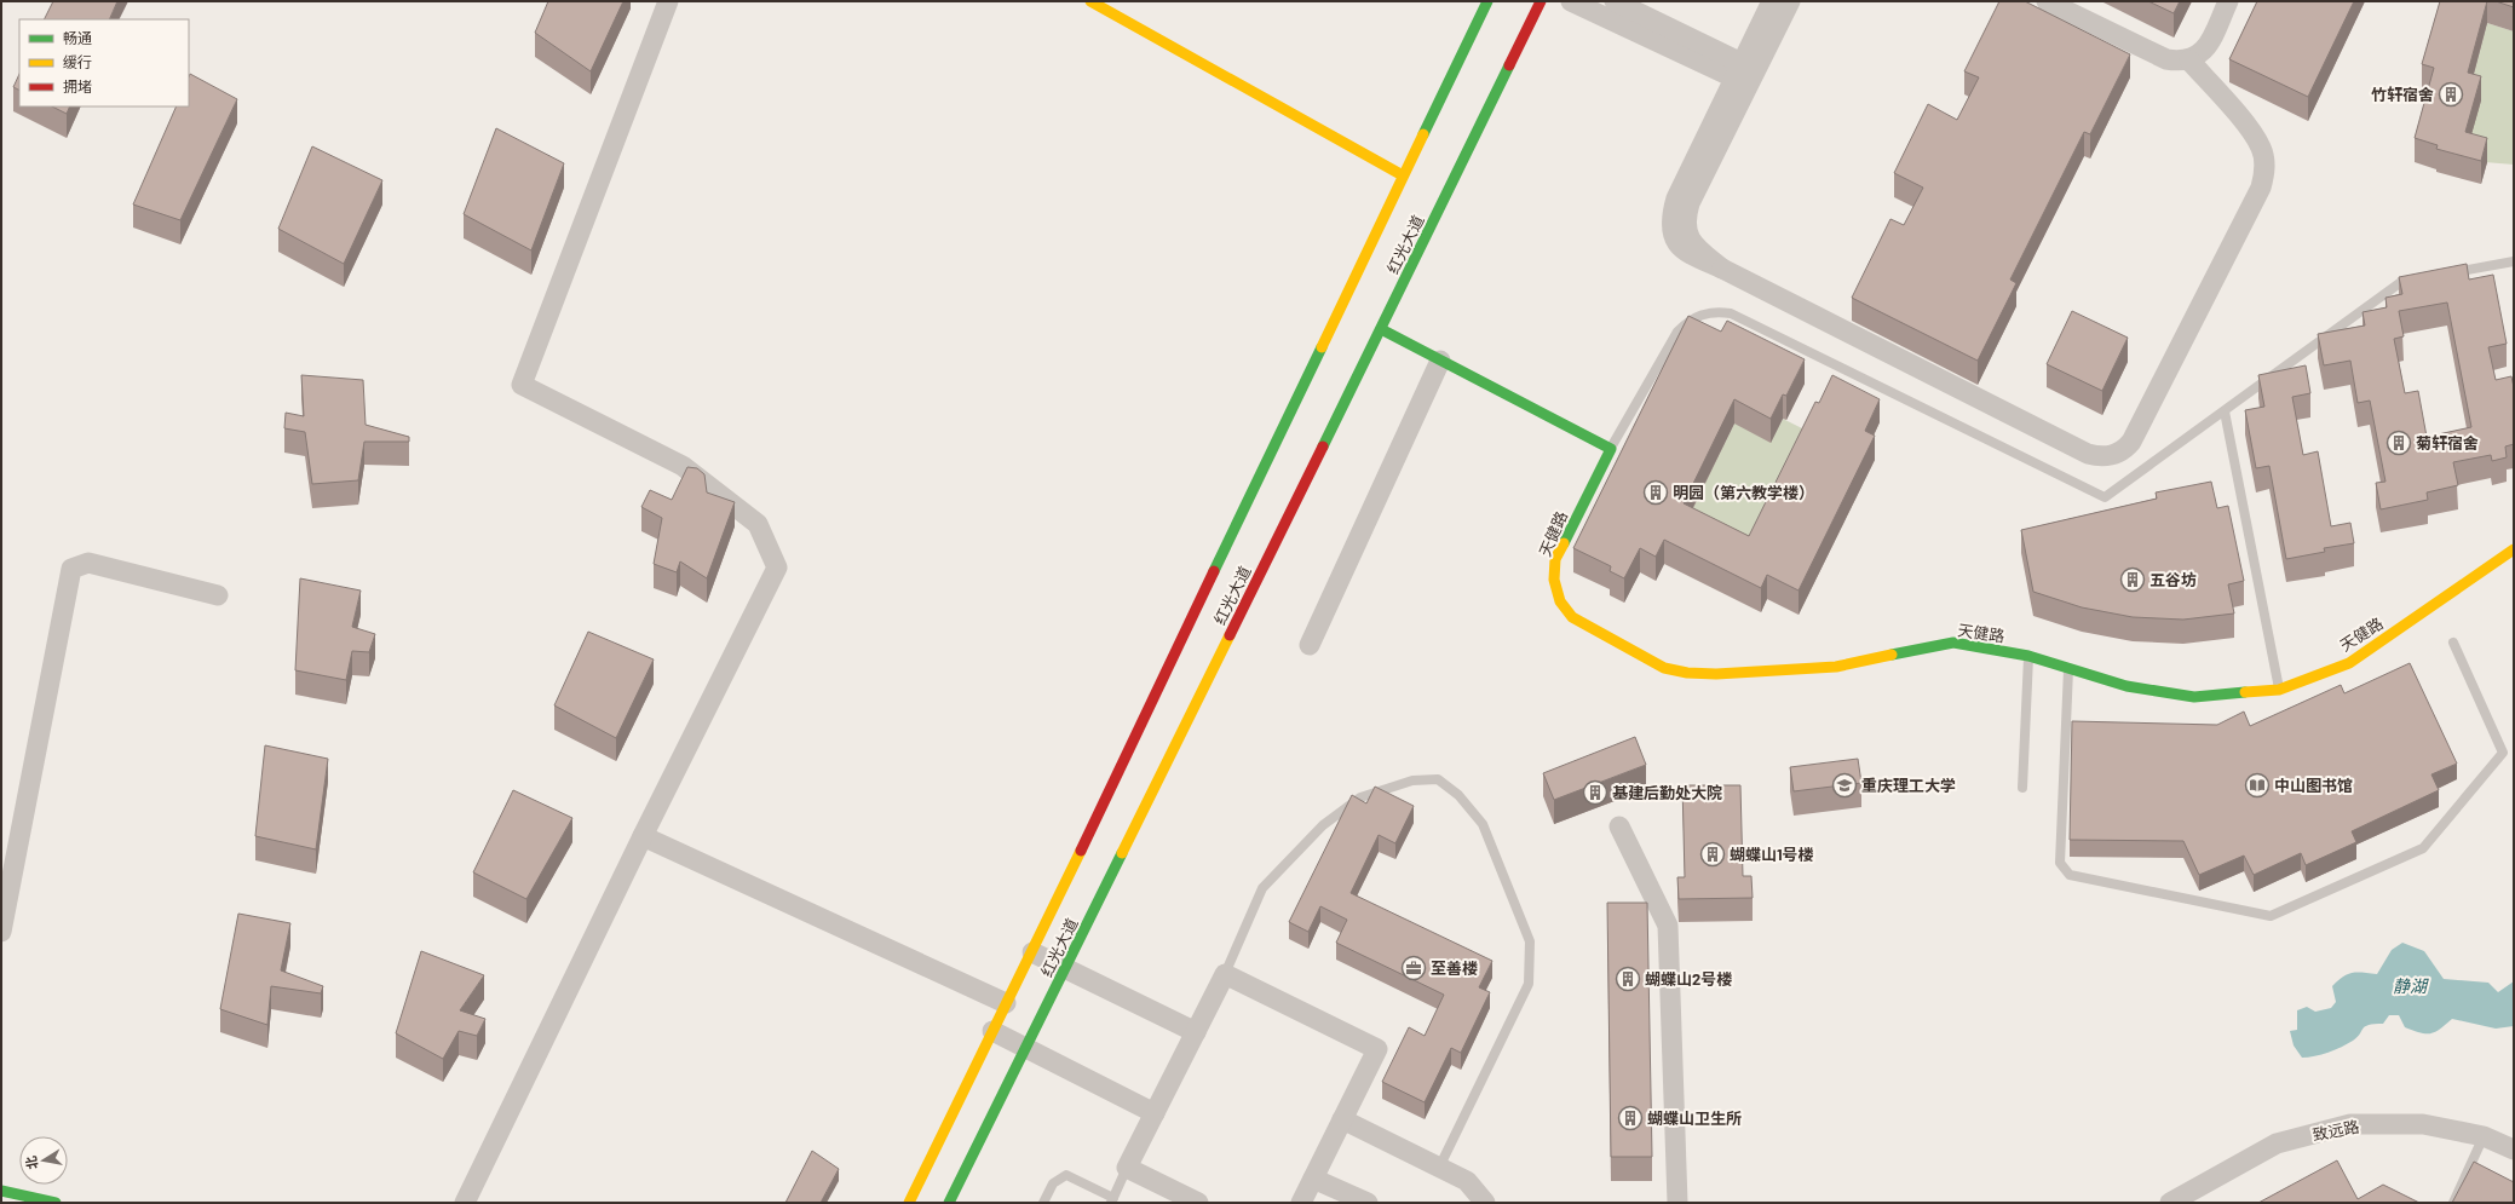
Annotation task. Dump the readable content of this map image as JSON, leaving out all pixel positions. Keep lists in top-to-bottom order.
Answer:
{
  "streets": {
    "main road": ["红光大道", "天健路"],
    "street": ["致远路"]
  },
  "water": ["静湖"],
  "places": {
    "building": [
      "竹轩宿舍",
      "菊轩宿舍",
      "明园（第六教学楼）",
      "五谷坊",
      "基建后勤处大院",
      "蝴蝶山1号楼",
      "蝴蝶山2号楼",
      "蝴蝶山卫生所"
    ],
    "school or university": ["重庆理工大学"],
    "library": ["中山图书馆"],
    "office": ["至善楼"]
  },
  "legend": ["畅通", "缓行", "拥堵"],
  "north": "left"
}
